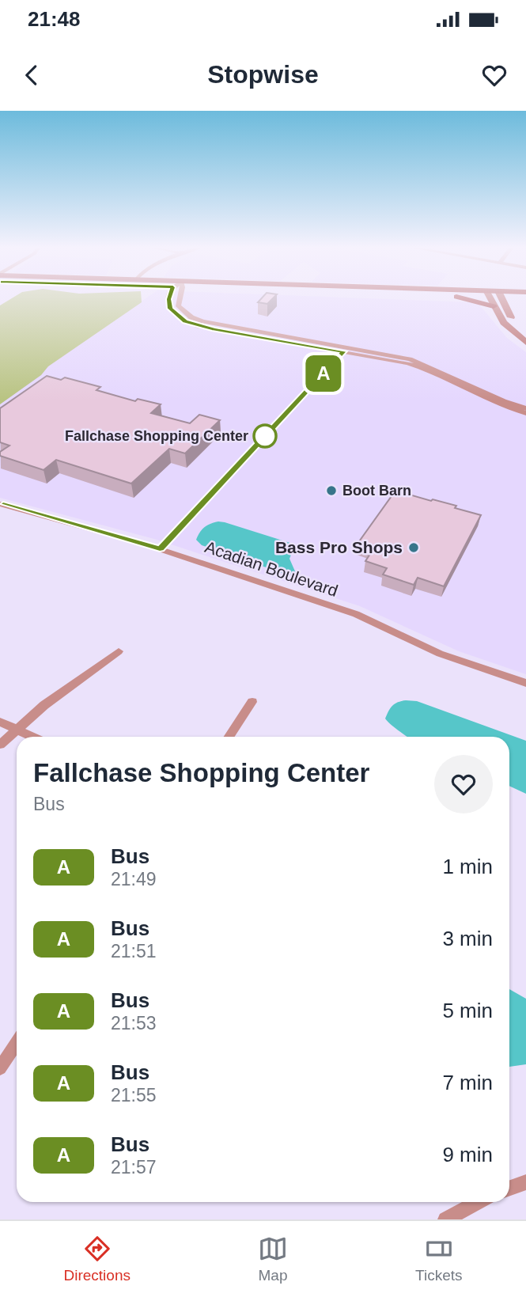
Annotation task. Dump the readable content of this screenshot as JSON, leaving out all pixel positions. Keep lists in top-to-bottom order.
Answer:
{
  "streets": {
    "street": ["Acadian Boulevard"]
  },
  "places": ["Fallchase Shopping Center", "Boot Barn", "Bass Pro Shops"],
  "lines": ["bus line A"],
  "page": {
    "status": "21:48",
    "header": "Stopwise",
    "on_map": "A",
    "heading": ["Fallchase Shopping Center", "Bus"],
    "list": [
      {
        "mark": "A",
        "name": "Bus",
        "note": "21:49",
        "value": "1 min"
      },
      {
        "mark": "A",
        "name": "Bus",
        "note": "21:51",
        "value": "3 min"
      },
      {
        "mark": "A",
        "name": "Bus",
        "note": "21:53",
        "value": "5 min"
      },
      {
        "mark": "A",
        "name": "Bus",
        "note": "21:55",
        "value": "7 min"
      },
      {
        "mark": "A",
        "name": "Bus",
        "note": "21:57",
        "value": "9 min"
      }
    ],
    "tabs": ["Directions", "Map", "Tickets"]
  }
}
